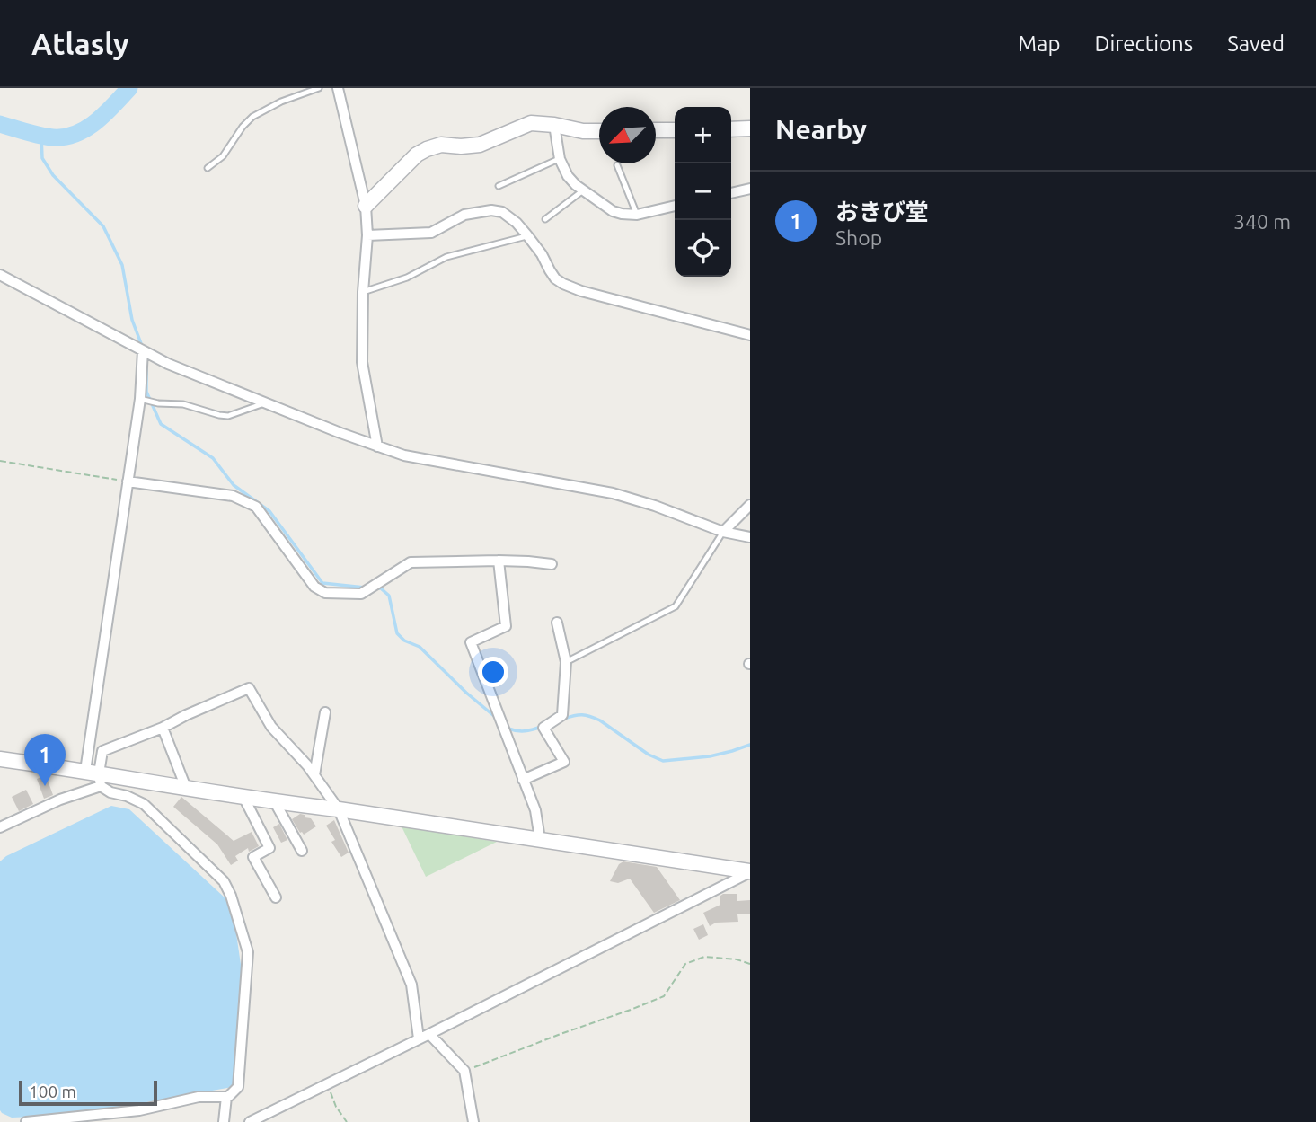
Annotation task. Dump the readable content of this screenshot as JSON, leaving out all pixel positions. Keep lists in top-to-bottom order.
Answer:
{
  "scale_bar": "100 m",
  "north": "bottom left",
  "page": {
    "header": "Atlasly",
    "nav": ["Map", "Directions", "Saved"],
    "heading": "Nearby",
    "map_buttons": ["+", "−"],
    "list": [
      {
        "mark": "1",
        "name": "おきび堂",
        "note": "Shop",
        "value": "340 m"
      }
    ],
    "pins": "1",
    "scale": "100 m"
  }
}
